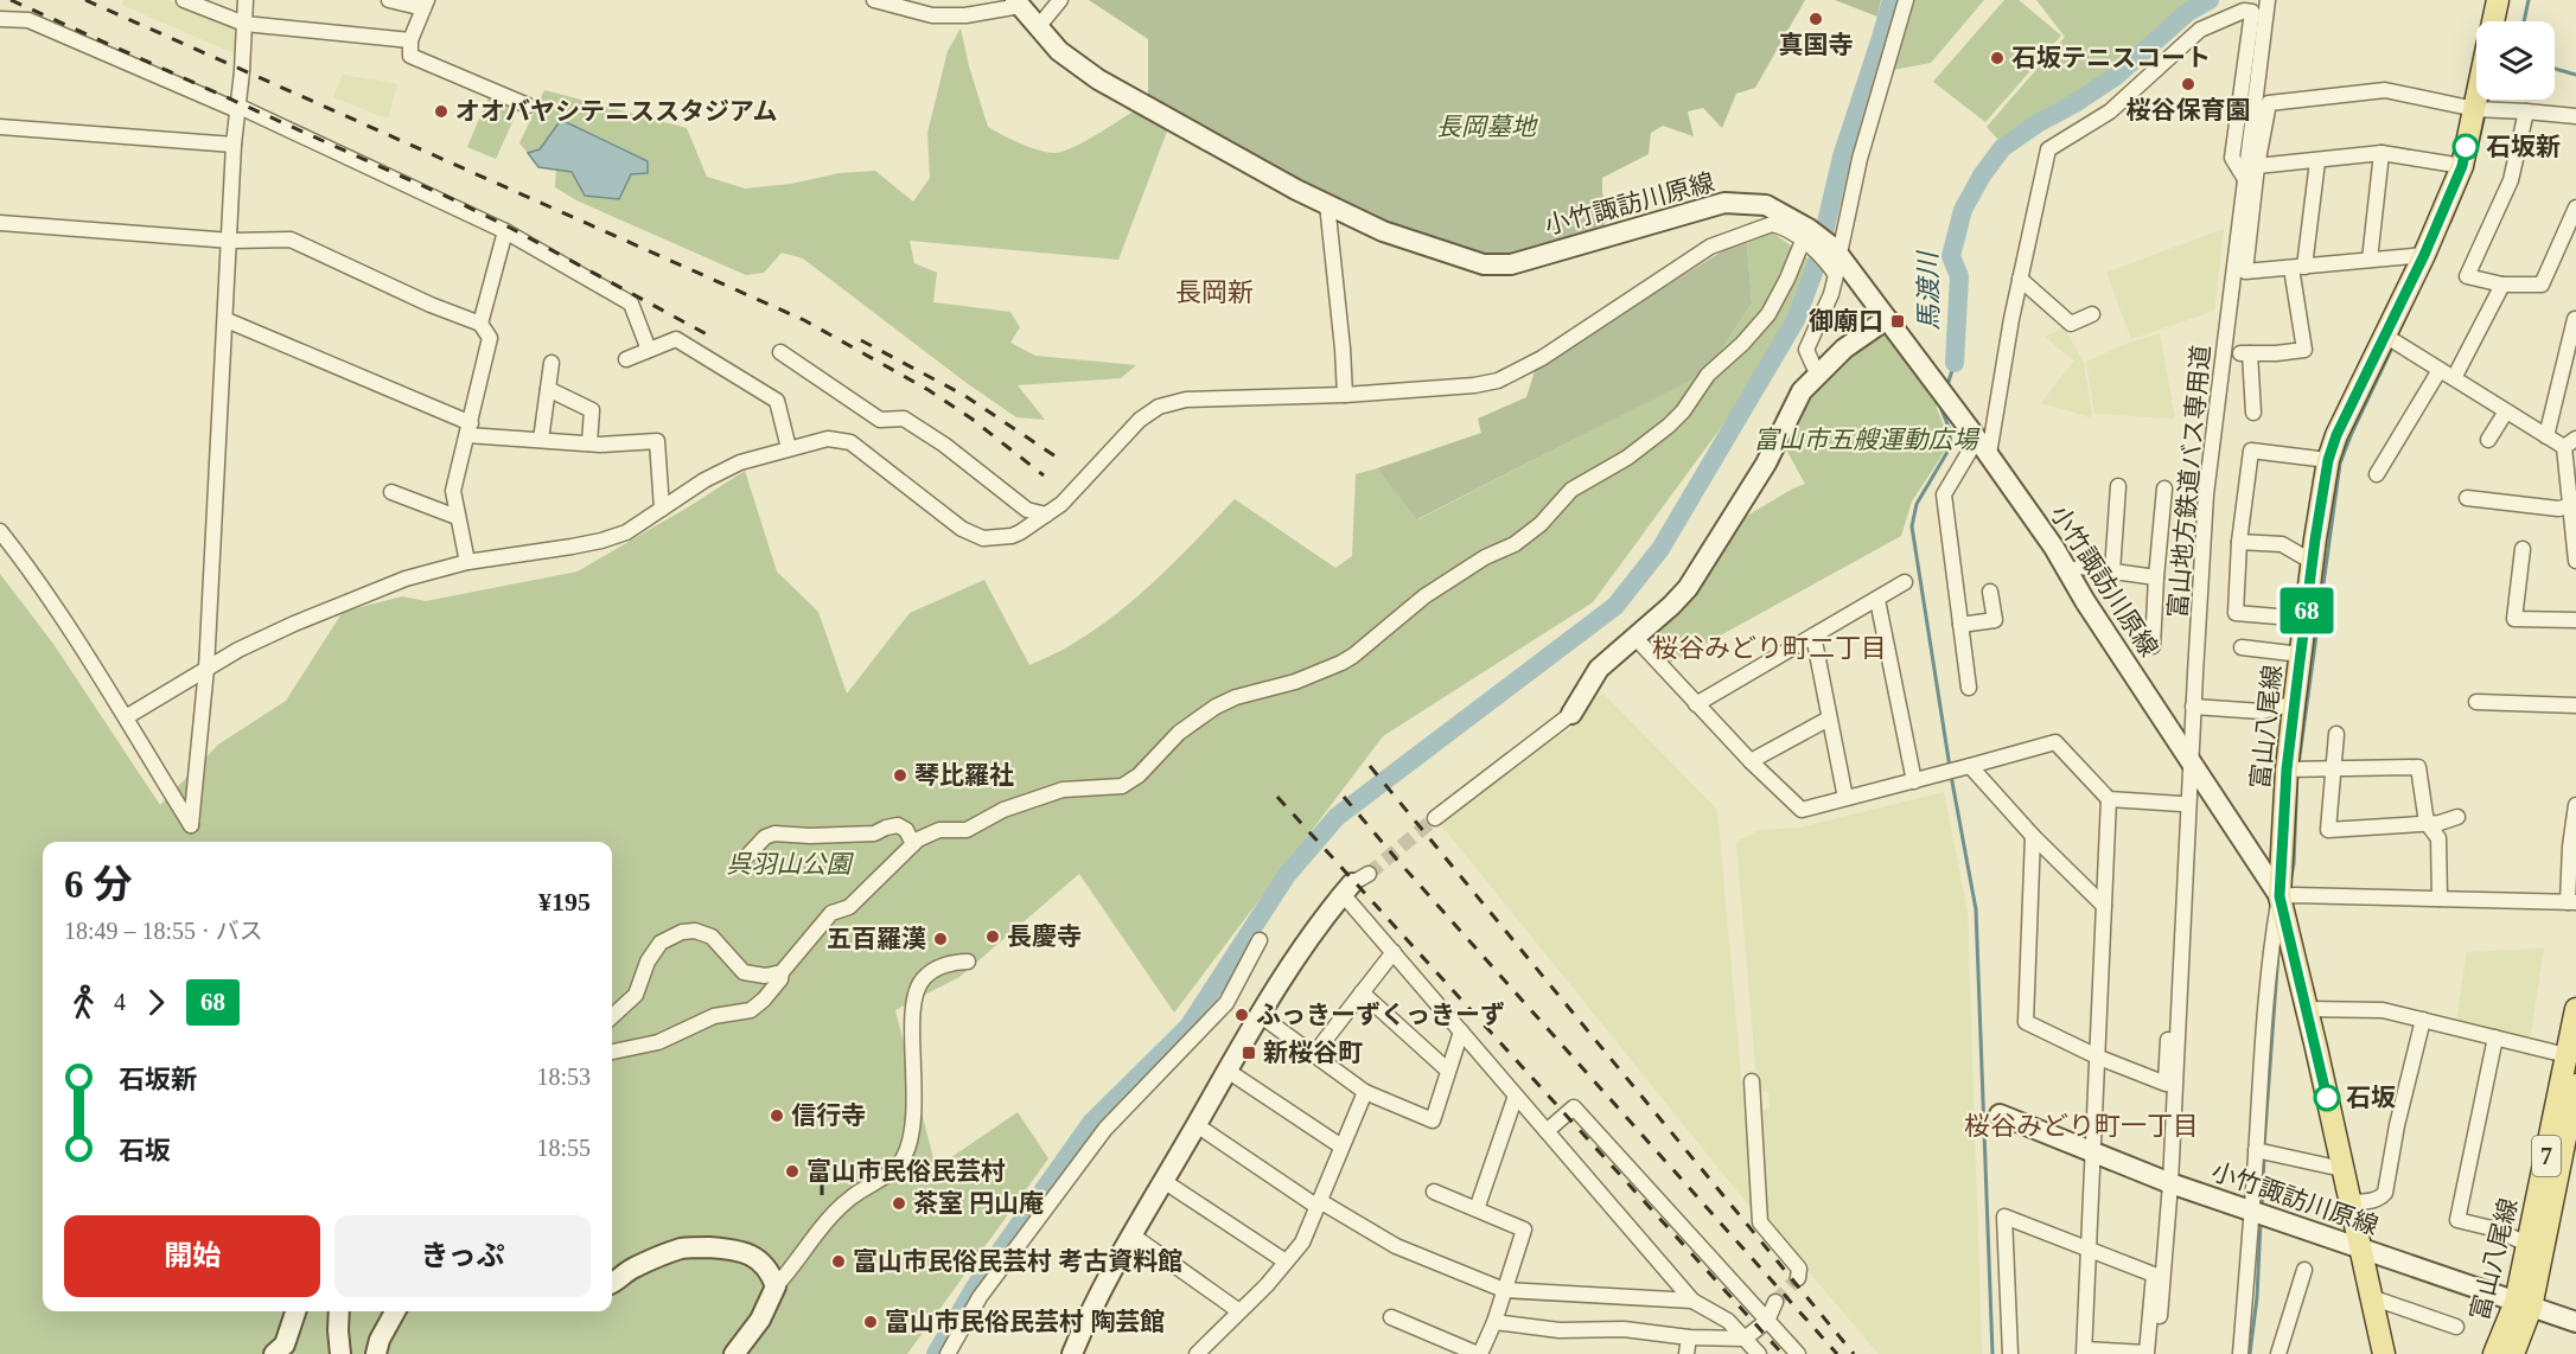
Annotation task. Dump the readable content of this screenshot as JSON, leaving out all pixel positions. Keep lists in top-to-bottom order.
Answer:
{
  "streets": {
    "main road": ["小竹諏訪川原線", "富山八尾線", "7"],
    "street": ["富山地方鉄道バス専用道"]
  },
  "crossings": [
    ["小竹諏訪川原線", "富山地方鉄道バス専用道"],
    ["小竹諏訪川原線", "富山八尾線"]
  ],
  "districts": ["長岡新", "桜谷みどり町二丁目", "桜谷みどり町一丁目"],
  "water": ["馬渡川"],
  "parks": ["長岡墓地", "富山市五艘運動広場", "呉羽山公園"],
  "places": {
    "other": [
      "真国寺",
      "石坂テニスコート",
      "桜谷保育園",
      "オオバヤシテニススタジアム",
      "石坂新",
      "琴比羅社",
      "長慶寺",
      "五百羅漢",
      "ふっきーずくっきーず",
      "石坂",
      "信行寺",
      "富山市民俗民芸村",
      "茶室 円山庵",
      "富山市民俗民芸村 考古資料館",
      "富山市民俗民芸村 陶芸館"
    ],
    "transit": ["御廟口", "新桜谷町"]
  },
  "lines": ["bus line 68"],
  "page": {
    "on_map": "68",
    "heading": ["6 分", "18:49 – 18:55 · バス", "¥195"],
    "legs": ["4", "68"],
    "list": [
      {
        "name": "石坂新",
        "value": "18:53"
      },
      {
        "name": "石坂",
        "value": "18:55"
      }
    ],
    "buttons": ["開始", "きっぷ"]
  }
}
